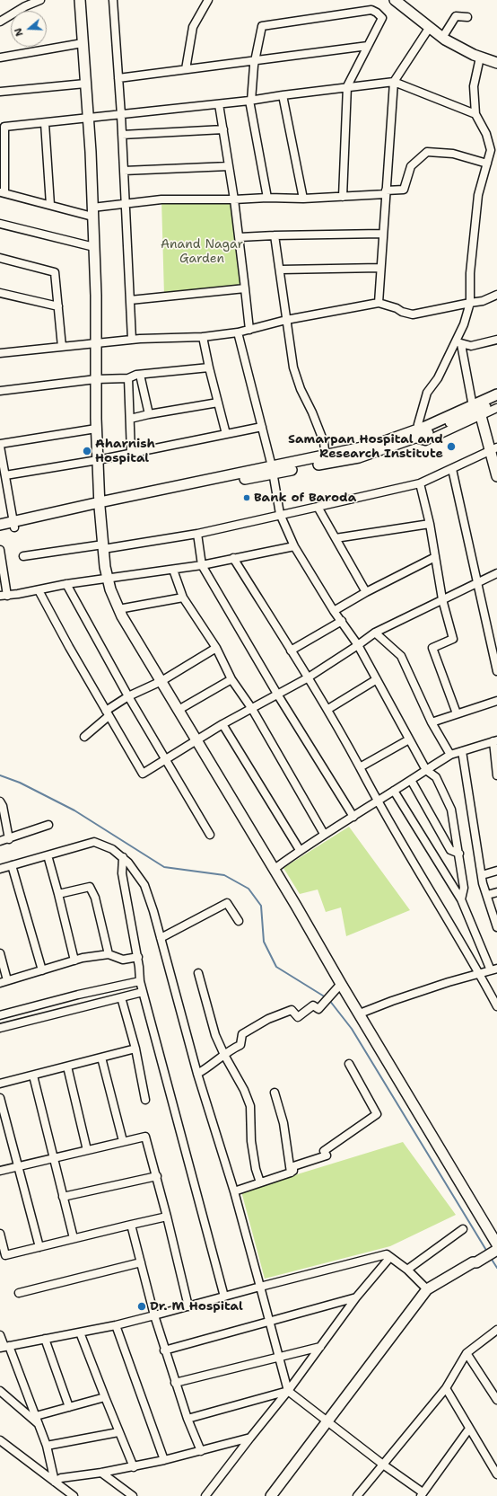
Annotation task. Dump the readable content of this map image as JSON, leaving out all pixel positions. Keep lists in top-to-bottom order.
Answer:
{
  "parks": ["Anand Nagar Garden"],
  "places": [
    "Samarpan Hospital and Research Institute",
    "Aharnish Hospital",
    "Bank of Baroda",
    "Dr. M Hospital"
  ],
  "north": "left"
}
